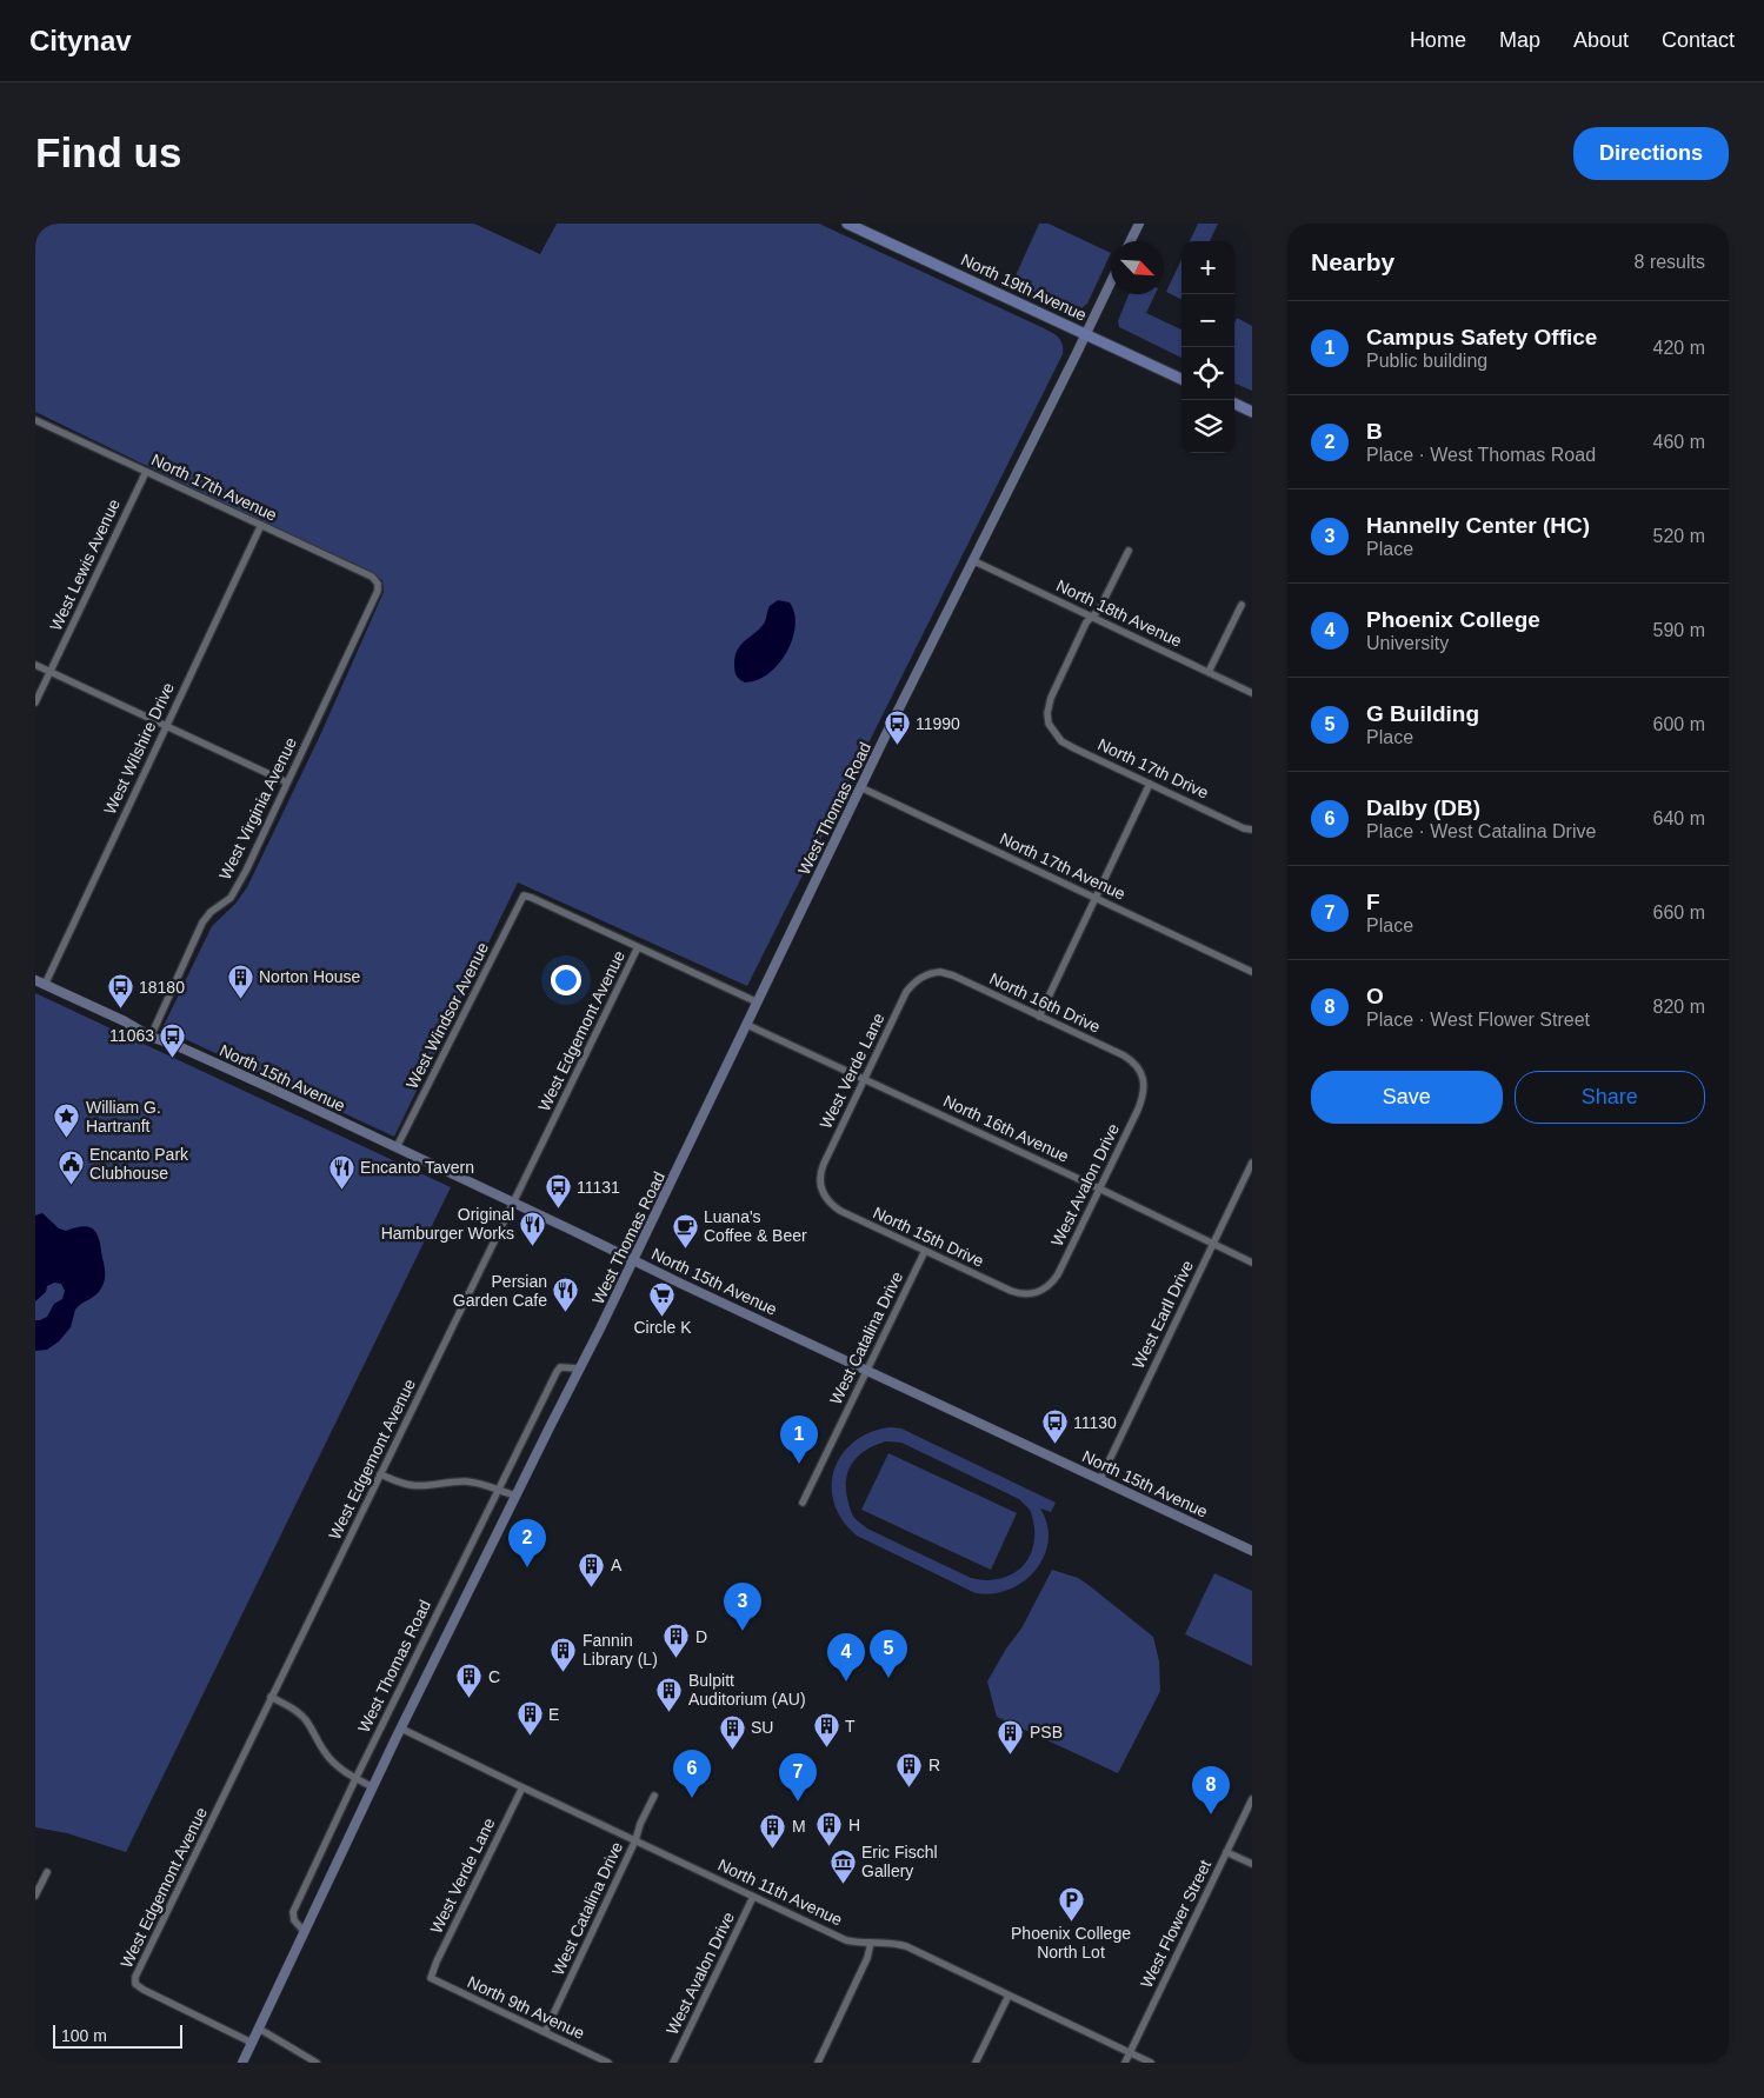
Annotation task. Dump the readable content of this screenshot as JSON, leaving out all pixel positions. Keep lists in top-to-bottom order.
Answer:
{
  "streets": {
    "main road": ["North 19th Avenue", "West Thomas Road", "North 15th Avenue"],
    "street": [
      "North 17th Avenue",
      "West Lewis Avenue",
      "North 18th Avenue",
      "West Wilshire Drive",
      "North 17th Drive",
      "West Virginia Avenue",
      "North 16th Drive",
      "West Windsor Avenue",
      "West Edgemont Avenue",
      "West Verde Lane",
      "North 16th Avenue",
      "West Avalon Drive",
      "North 15th Drive",
      "West Earll Drive",
      "West Catalina Drive",
      "North 11th Avenue",
      "West Flower Street",
      "North 9th Avenue"
    ]
  },
  "crossings": [
    ["North 19th Avenue", "West Thomas Road"],
    ["North 17th Avenue", "West Lewis Avenue"],
    ["North 17th Avenue", "West Wilshire Drive"],
    ["North 17th Avenue", "West Virginia Avenue"],
    ["North 17th Avenue", "West Thomas Road"],
    ["North 18th Avenue", "North 17th Drive"],
    ["North 18th Avenue", "West Thomas Road"],
    ["West Wilshire Drive", "North 15th Avenue"],
    ["West Virginia Avenue", "North 15th Avenue"],
    ["West Thomas Road", "West Edgemont Avenue"],
    ["West Thomas Road", "North 15th Avenue"],
    ["West Thomas Road", "North 16th Avenue"],
    ["West Thomas Road", "North 11th Avenue"],
    ["North 16th Drive", "West Verde Lane"],
    ["North 16th Drive", "West Avalon Drive"],
    ["West Windsor Avenue", "West Edgemont Avenue"],
    ["West Windsor Avenue", "North 15th Avenue"],
    ["West Edgemont Avenue", "North 15th Avenue"],
    ["West Verde Lane", "North 16th Avenue"],
    ["West Verde Lane", "North 15th Drive"],
    ["West Verde Lane", "North 11th Avenue"],
    ["West Verde Lane", "North 9th Avenue"],
    ["North 15th Avenue", "West Earll Drive"],
    ["North 15th Avenue", "West Catalina Drive"],
    ["North 16th Avenue", "West Avalon Drive"],
    ["North 16th Avenue", "West Earll Drive"],
    ["West Avalon Drive", "North 15th Drive"],
    ["West Avalon Drive", "North 11th Avenue"],
    ["North 15th Drive", "West Catalina Drive"],
    ["West Catalina Drive", "North 11th Avenue"],
    ["West Catalina Drive", "North 9th Avenue"],
    ["North 11th Avenue", "West Flower Street"]
  ],
  "places": {
    "bus stop": [
      "11990",
      "18180",
      "11063",
      "11131",
      "11130"
    ],
    "building": [
      "Norton House",
      "A",
      "D",
      "Fannin Library (L)",
      "C",
      "Bulpitt Auditorium (AU)",
      "E",
      "T",
      "SU",
      "PSB",
      "R",
      "H",
      "M"
    ],
    "place": ["William G. Hartranft"],
    "public building": ["Encanto Park Clubhouse"],
    "restaurant": ["Encanto Tavern", "Original Hamburger Works", "Persian Garden Cafe"],
    "cafe": ["Luana's Coffee & Beer"],
    "supermarket": ["Circle K"],
    "museum": ["Eric Fischl Gallery"],
    "parking": ["Phoenix College North Lot"]
  },
  "scale_bar": "100 m",
  "north": "bottom right",
  "page": {
    "header": "Citynav",
    "nav": [
      "Home",
      "Map",
      "About",
      "Contact"
    ],
    "buttons": [
      "Directions",
      ["Save", "Share"]
    ],
    "title": "Find us",
    "heading": ["Nearby", "8 results"],
    "map_buttons": ["+", "−"],
    "list": [
      {
        "mark": "1",
        "name": "Campus Safety Office",
        "note": "Public building",
        "value": "420 m"
      },
      {
        "mark": "2",
        "name": "B",
        "note": "Place · West Thomas Road",
        "value": "460 m"
      },
      {
        "mark": "3",
        "name": "Hannelly Center (HC)",
        "note": "Place",
        "value": "520 m"
      },
      {
        "mark": "4",
        "name": "Phoenix College",
        "note": "University",
        "value": "590 m"
      },
      {
        "mark": "5",
        "name": "G Building",
        "note": "Place",
        "value": "600 m"
      },
      {
        "mark": "6",
        "name": "Dalby (DB)",
        "note": "Place · West Catalina Drive",
        "value": "640 m"
      },
      {
        "mark": "7",
        "name": "F",
        "note": "Place",
        "value": "660 m"
      },
      {
        "mark": "8",
        "name": "O",
        "note": "Place · West Flower Street",
        "value": "820 m"
      }
    ],
    "pins": [
      "1",
      "2",
      "3",
      "5",
      "4",
      "6",
      "7",
      "8"
    ],
    "scale": "100 m"
  }
}
